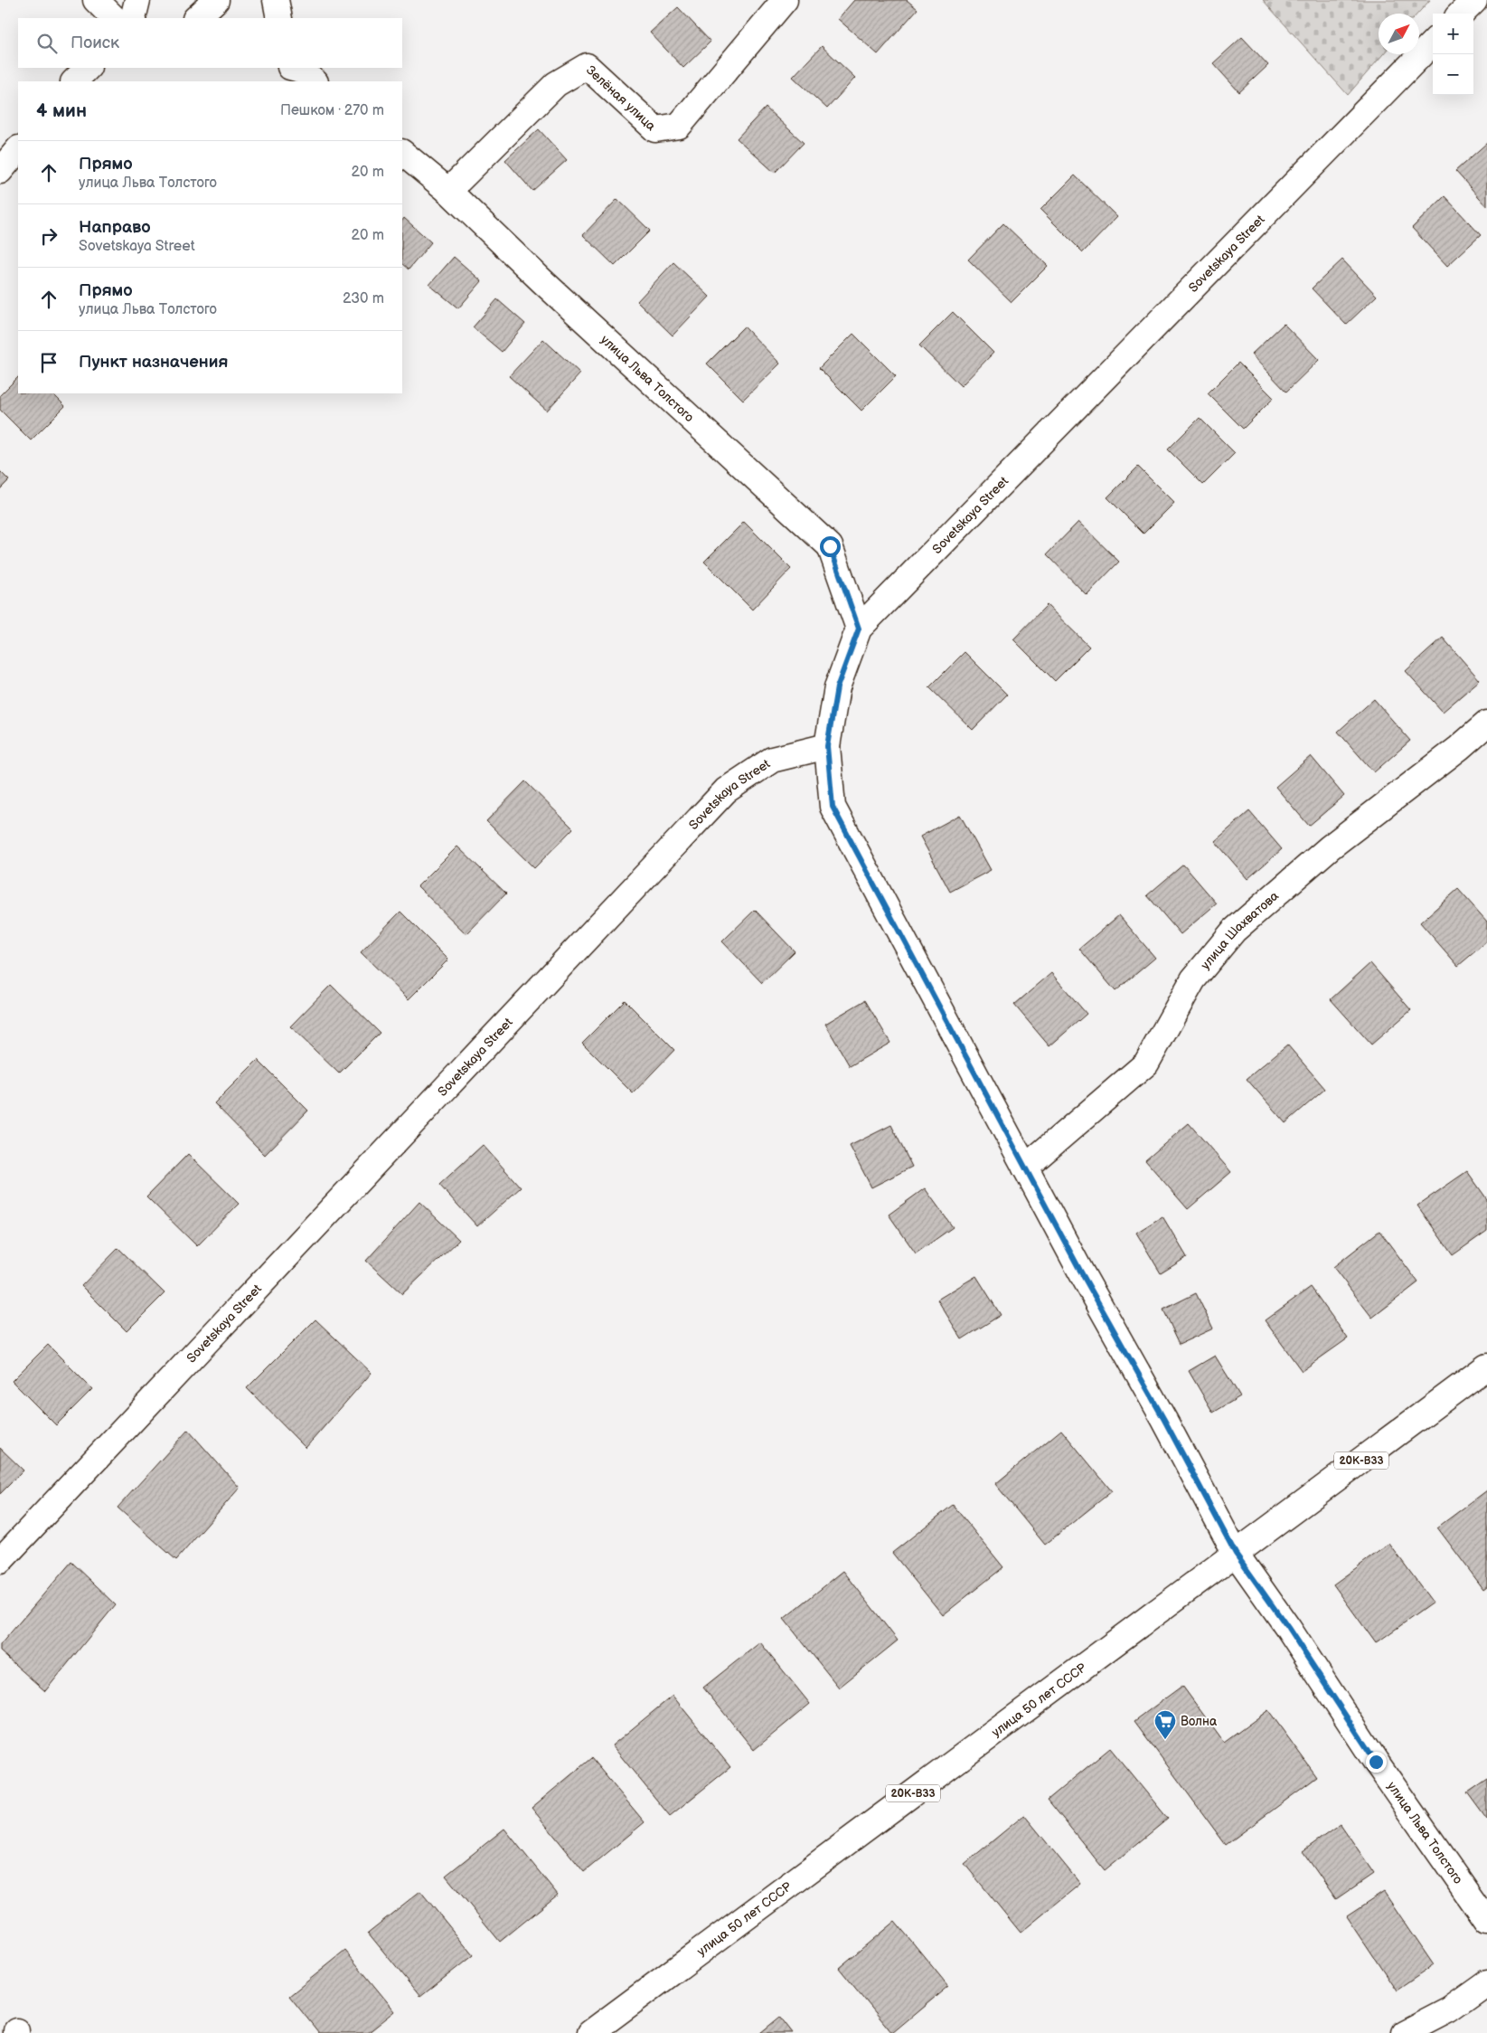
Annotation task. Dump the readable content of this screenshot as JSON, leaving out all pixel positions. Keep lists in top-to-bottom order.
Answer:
{
  "streets": {
    "street": [
      "Зелёная улица",
      "Sovetskaya Street",
      "улица Льва Толстого",
      "улица Шахватова",
      "20К-В33",
      "улица 50 лет СССР"
    ]
  },
  "crossings": [
    ["Зелёная улица", "улица Льва Толстого"],
    ["Sovetskaya Street", "улица Льва Толстого"],
    ["улица Льва Толстого", "улица Шахватова"],
    ["улица Льва Толстого", "улица 50 лет СССР"]
  ],
  "places": {
    "supermarket": ["Волна"]
  },
  "north": "top right",
  "page": {
    "map_buttons": ["+", "−"],
    "search": "Поиск",
    "heading": ["4 мин", "Пешком · 270 m"],
    "list": [
      ["Прямо", "улица Льва Толстого", "20 m"],
      ["Направо", "Sovetskaya Street", "20 m"],
      ["Прямо", "улица Льва Толстого", "230 m"],
      "Пункт назначения"
    ]
  }
}
